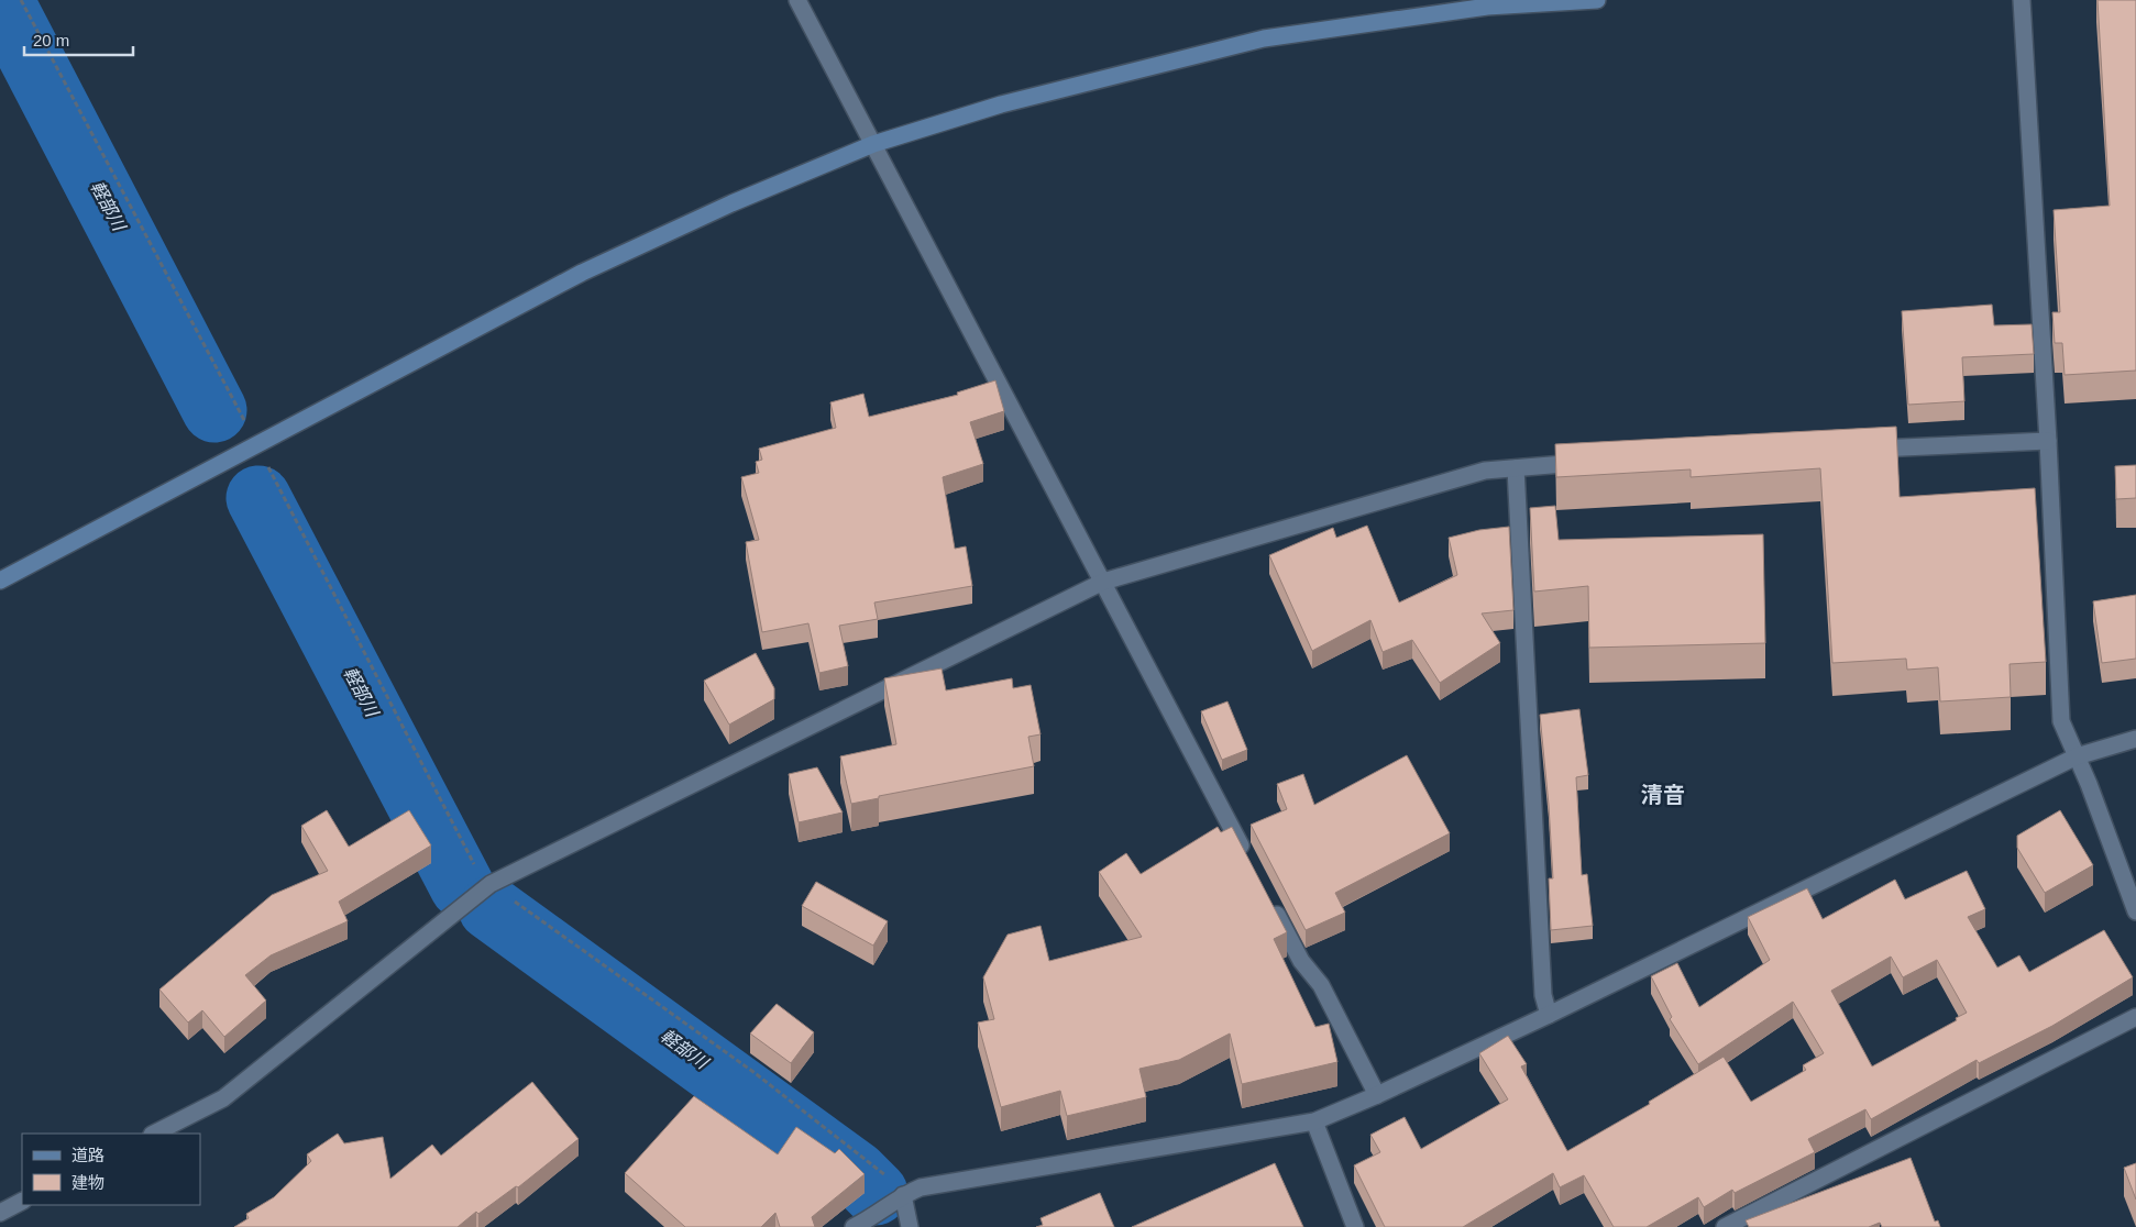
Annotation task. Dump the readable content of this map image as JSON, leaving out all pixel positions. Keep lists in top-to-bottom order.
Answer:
{
  "districts": ["清音"],
  "water": ["軽部川"],
  "legend": ["道路", "建物"],
  "scale_bar": "20 m"
}
